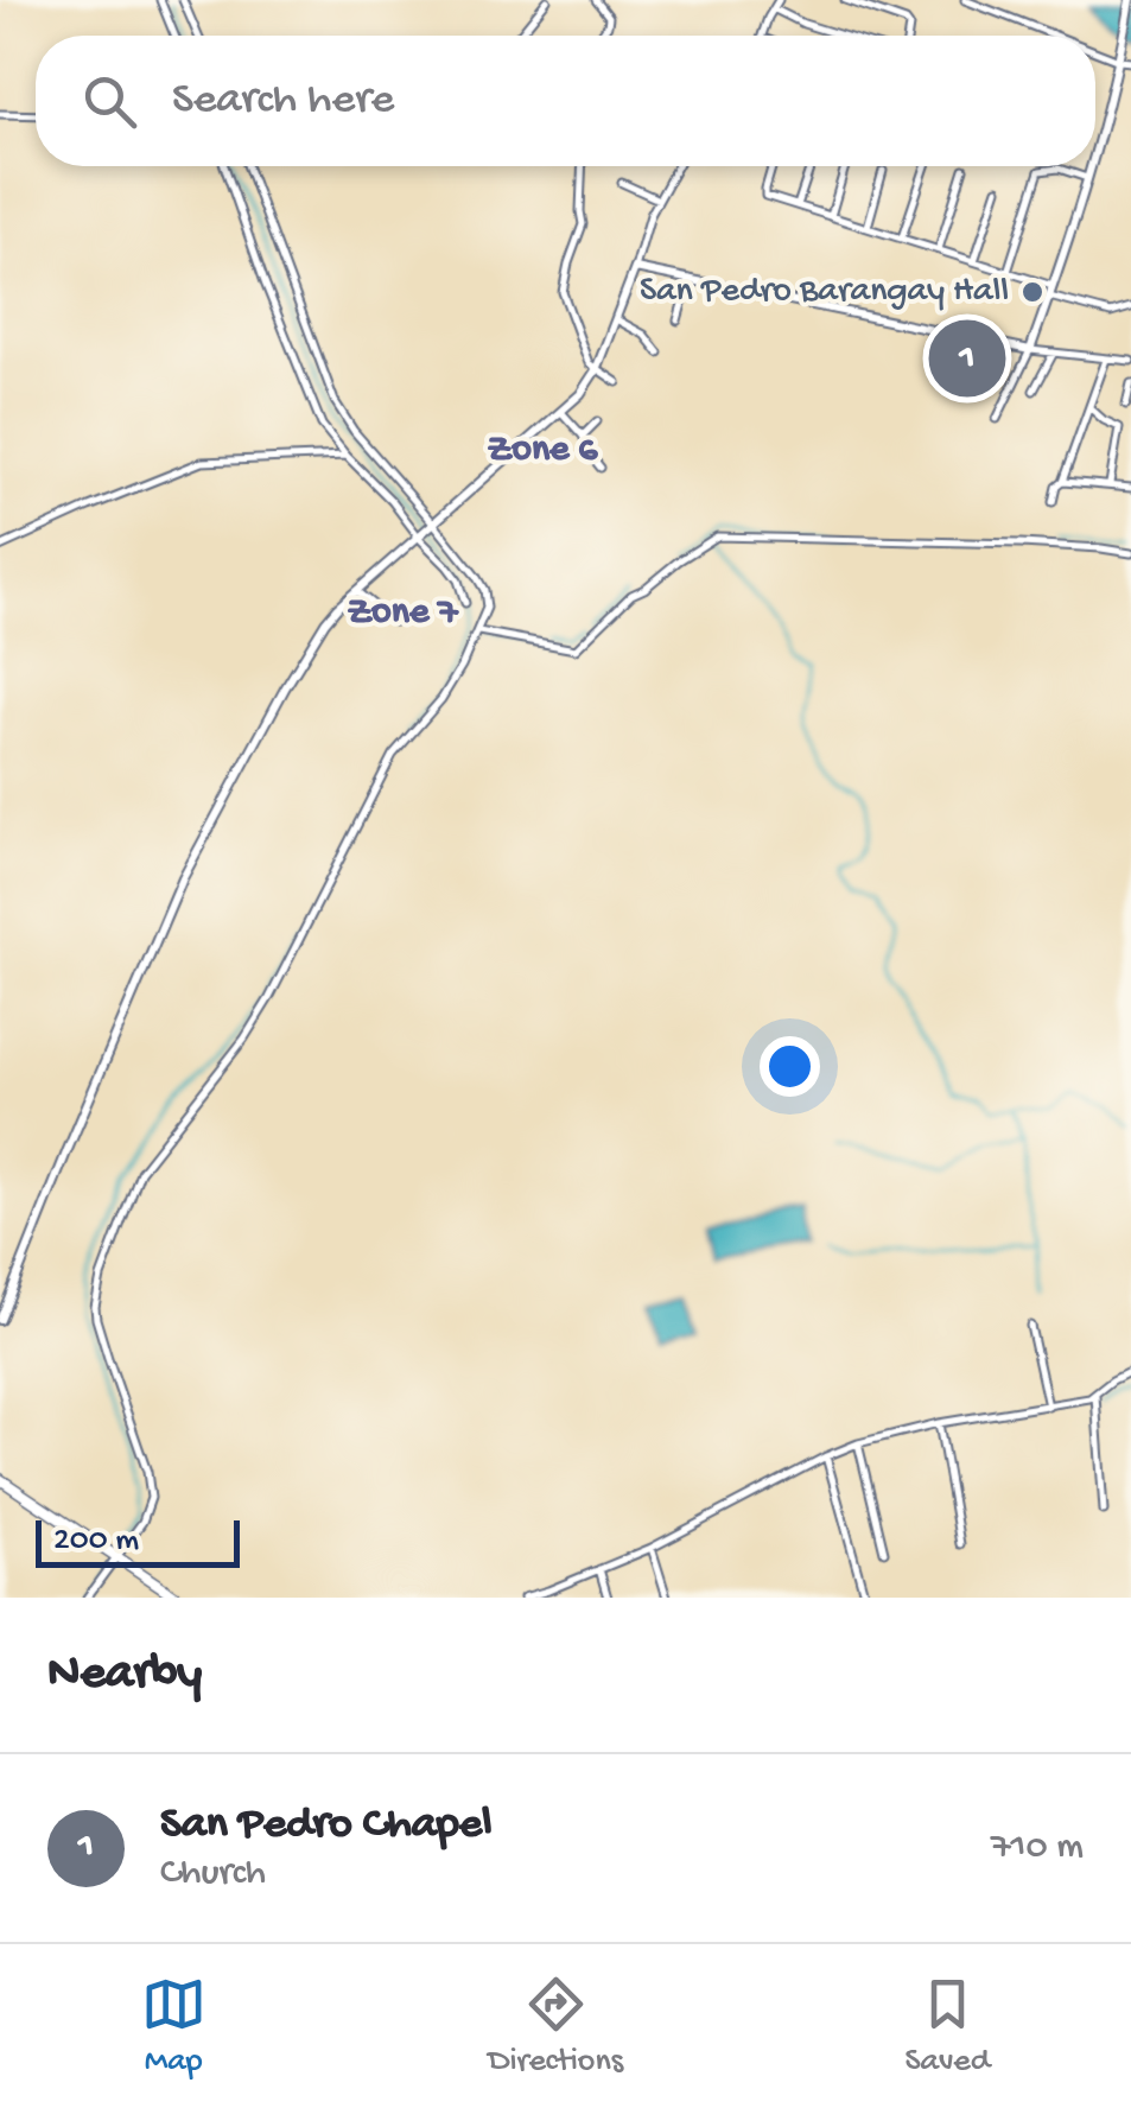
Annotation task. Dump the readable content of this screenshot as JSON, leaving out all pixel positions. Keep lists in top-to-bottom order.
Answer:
{
  "districts": ["Zone 6", "Zone 7"],
  "places": ["San Pedro Barangay Hall"],
  "scale_bar": "200 m",
  "page": {
    "search": "Search here",
    "pins": "1",
    "scale": "200 m",
    "heading": "Nearby",
    "list": [
      {
        "mark": "1",
        "name": "San Pedro Chapel",
        "note": "Church",
        "value": "710 m"
      }
    ],
    "nav": ["Map", "Directions", "Saved"]
  }
}
